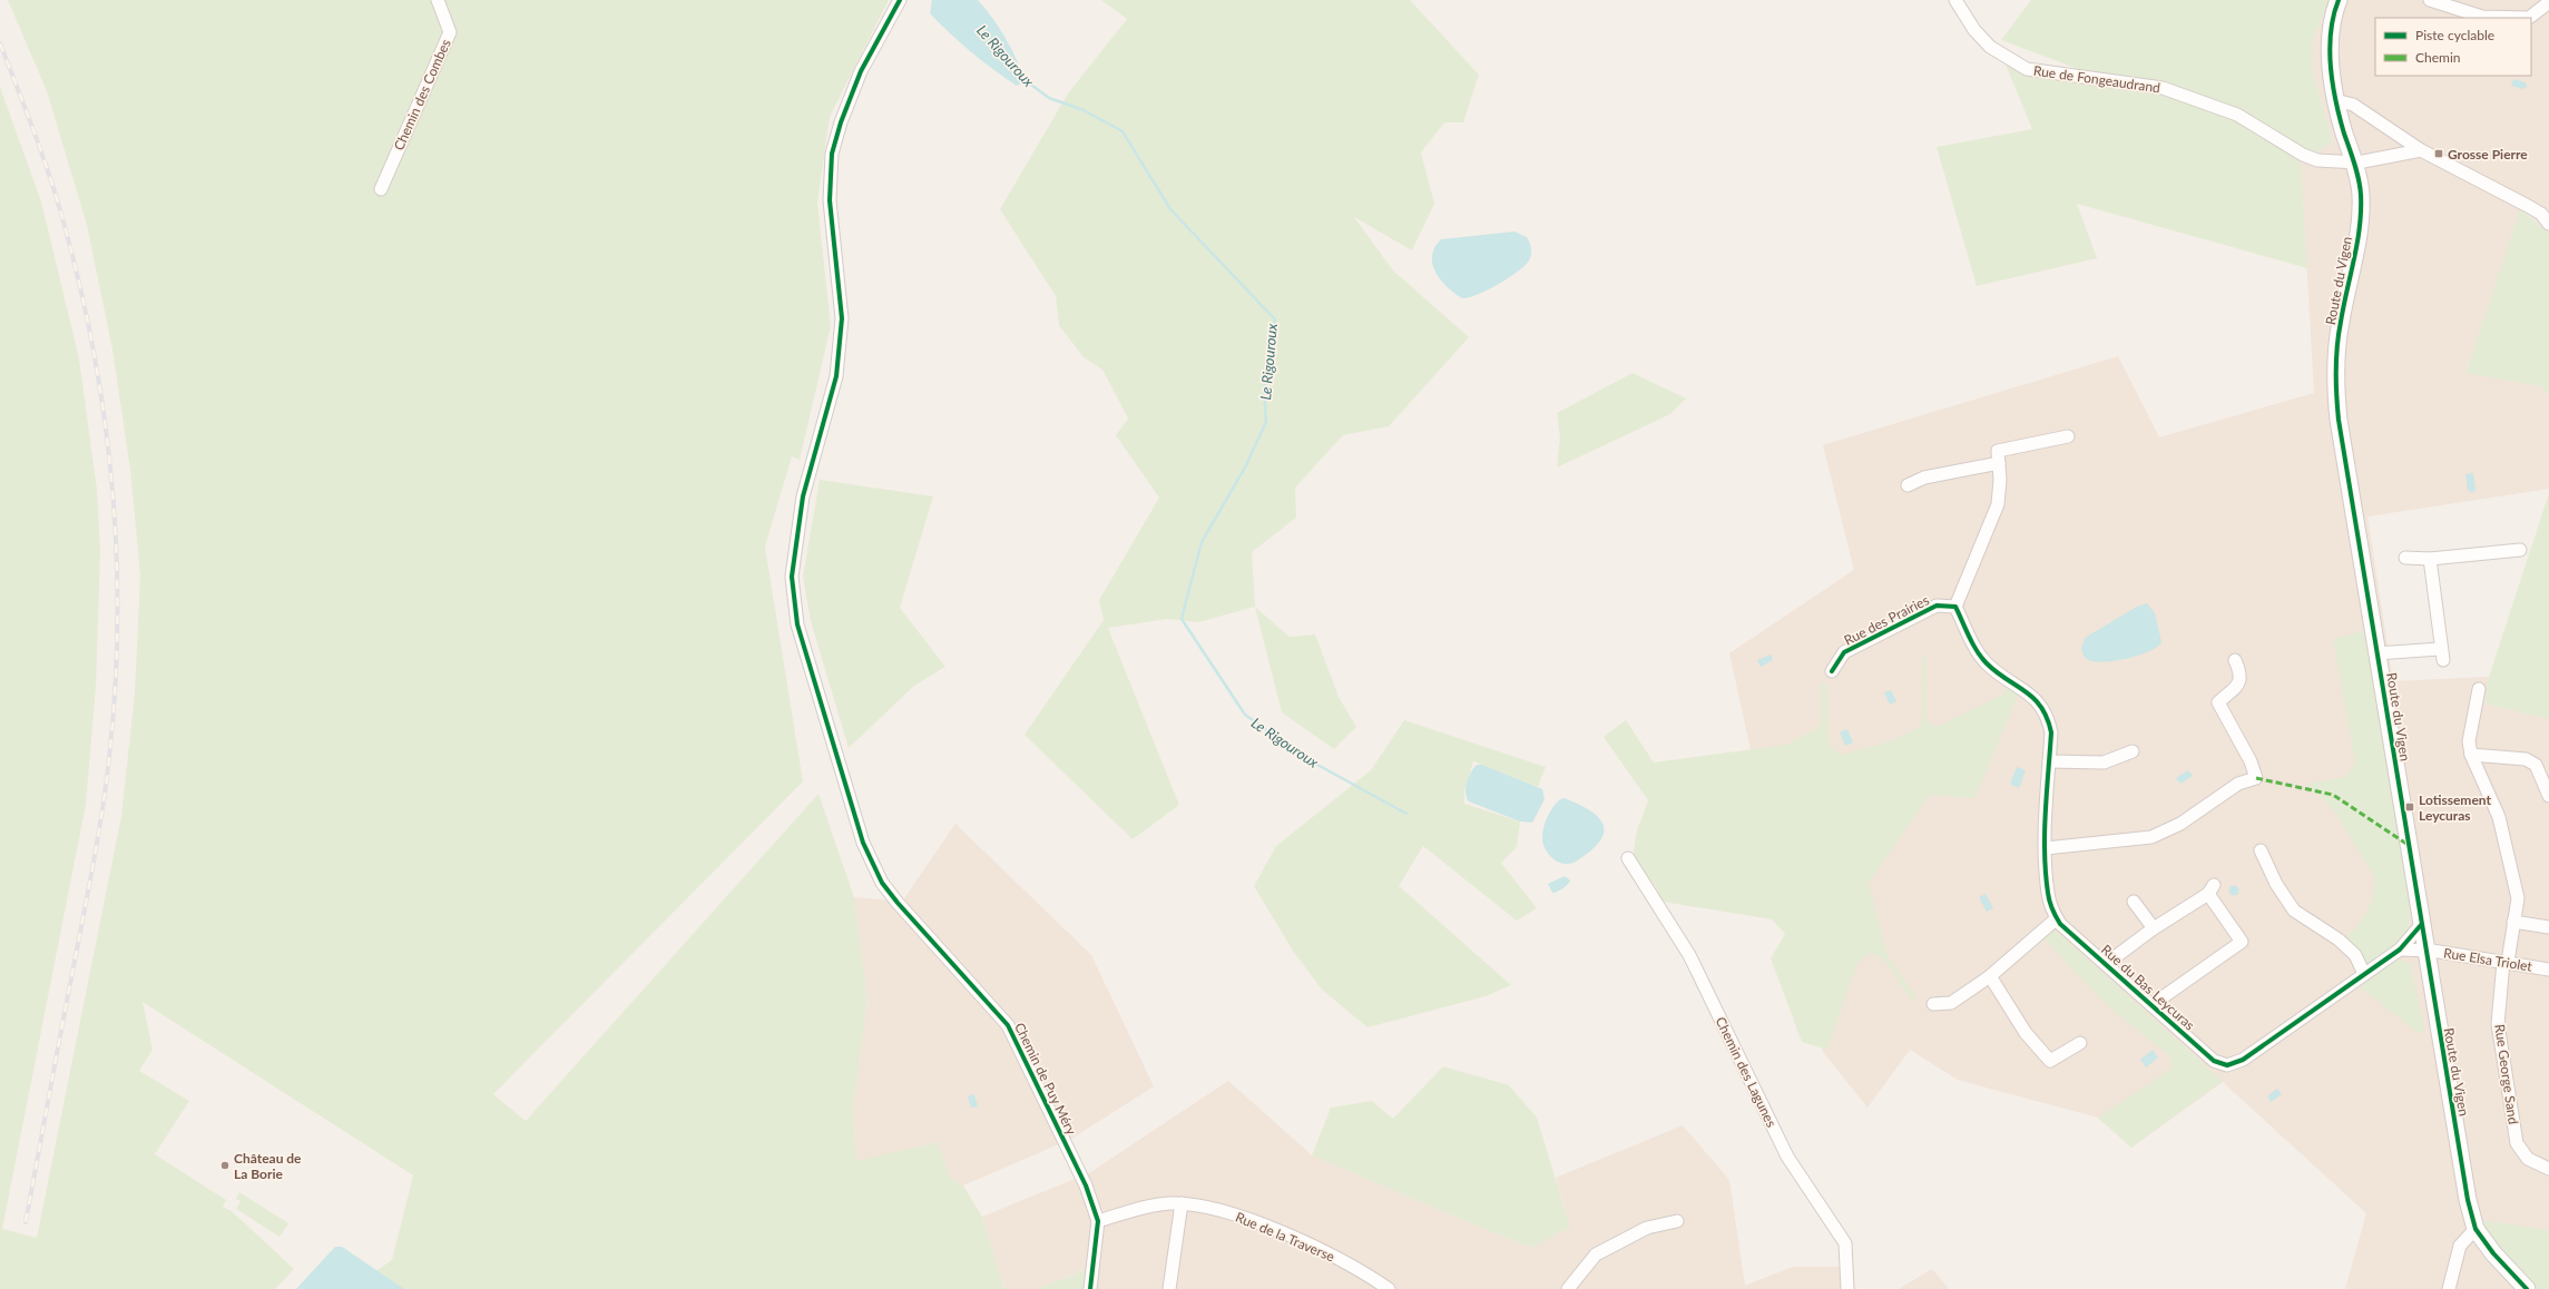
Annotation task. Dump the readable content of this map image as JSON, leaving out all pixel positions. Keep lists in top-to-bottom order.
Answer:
{
  "streets": {
    "street": [
      "Rue de Fongeaudrand",
      "Chemin des Combes",
      "Route du Vigen",
      "Rue des Prairies",
      "Rue Elsa Triolet",
      "Rue du Bas Leycuras",
      "Chemin des Lagunes",
      "Rue George Sand",
      "Chemin de Puy Méry",
      "Rue de la Traverse"
    ]
  },
  "crossings": [
    ["Rue de Fongeaudrand", "Route du Vigen"],
    ["Route du Vigen", "Rue Elsa Triolet"],
    ["Route du Vigen", "Rue du Bas Leycuras"],
    ["Rue des Prairies", "Rue du Bas Leycuras"],
    ["Rue Elsa Triolet", "Rue George Sand"],
    ["Chemin de Puy Méry", "Rue de la Traverse"]
  ],
  "water": ["Le Rigouroux"],
  "places": {
    "transit": ["Grosse Pierre", "Lotissement Leycuras"],
    "other": ["Château de La Borie"]
  },
  "legend": ["Piste cyclable", "Chemin"]
}
